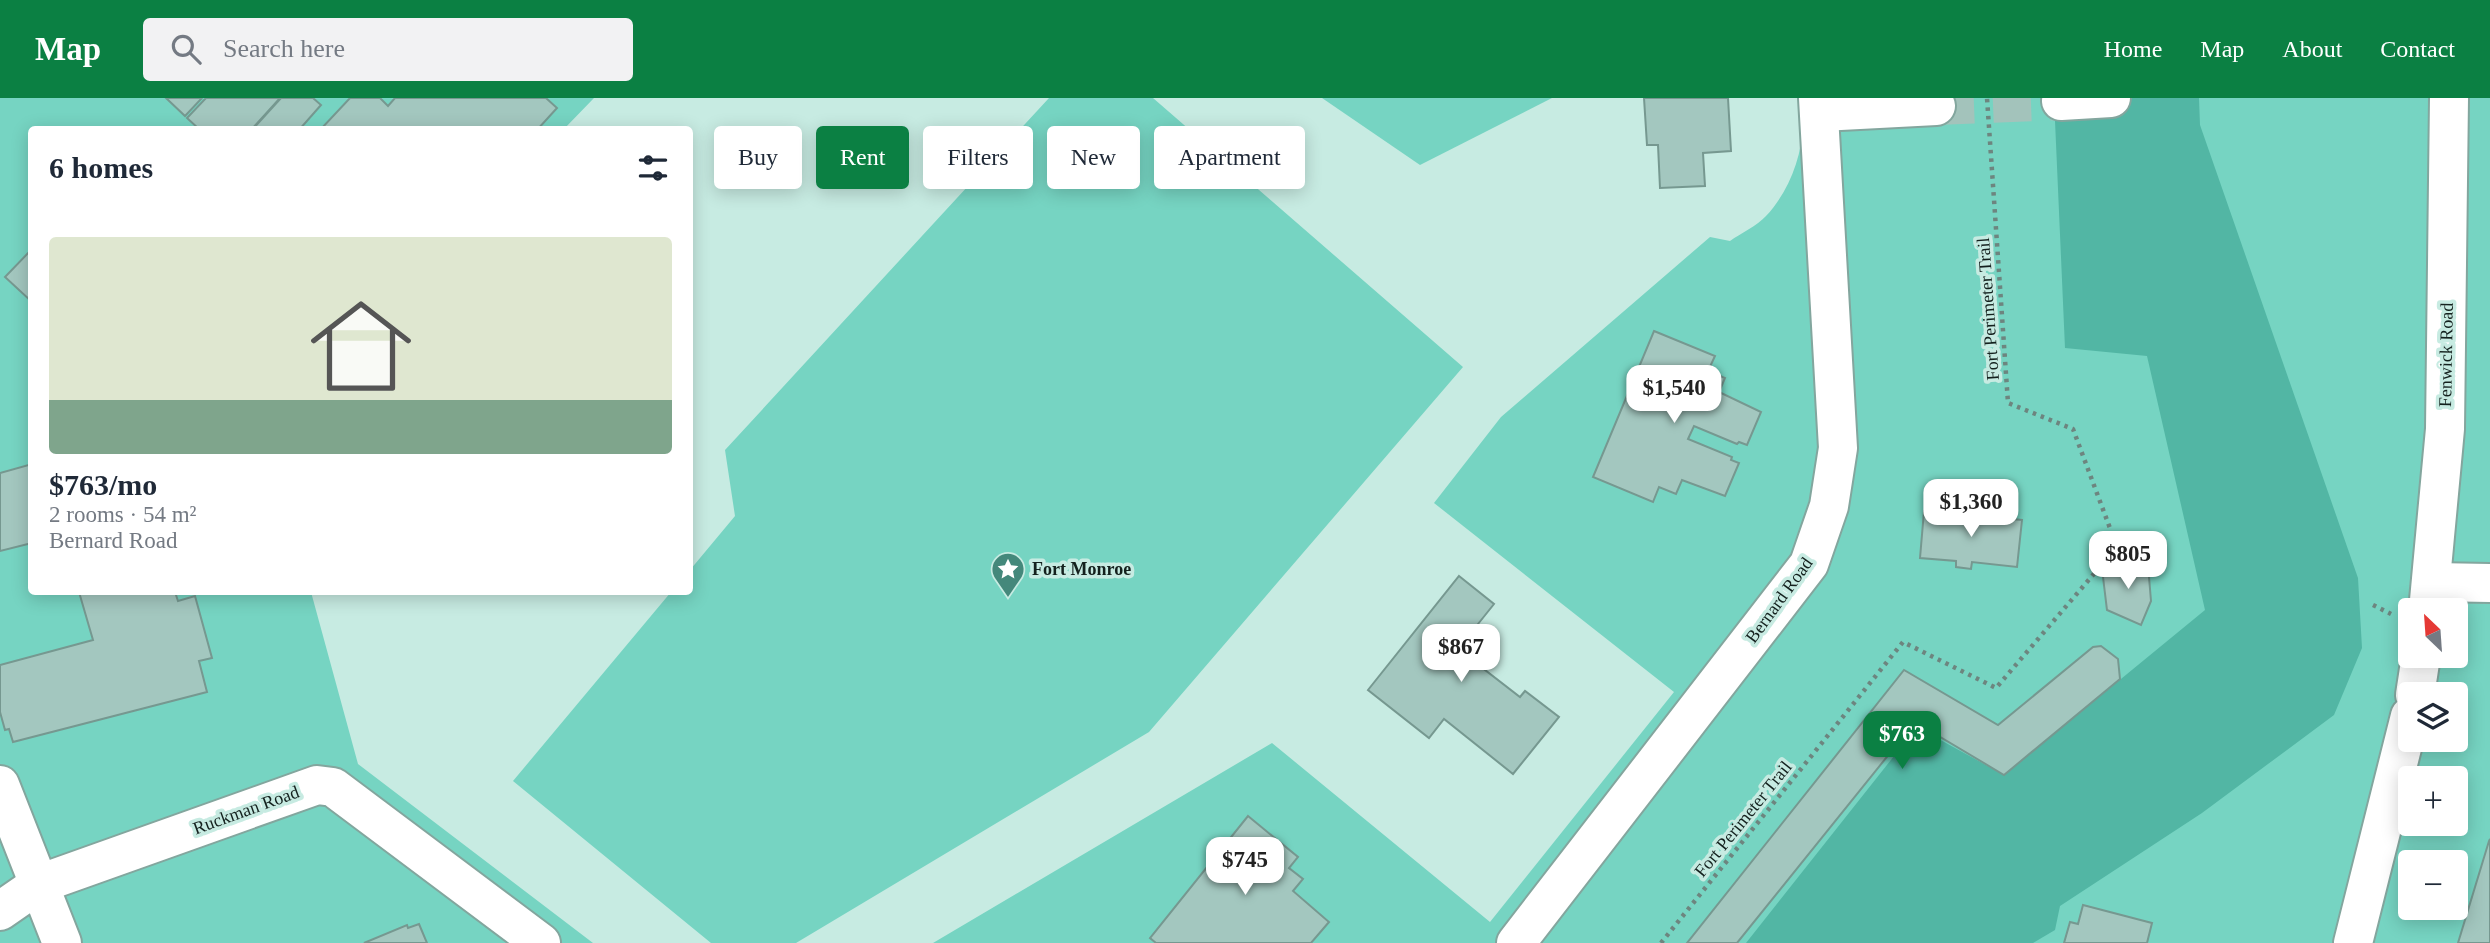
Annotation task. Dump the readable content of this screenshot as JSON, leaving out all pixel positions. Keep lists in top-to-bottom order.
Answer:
{
  "streets": {
    "street": ["Fenwick Road", "Bernard Road", "Ruckman Road"],
    "path": ["Fort Perimeter Trail"]
  },
  "places": {
    "place": ["Fort Monroe"]
  },
  "north": "top left",
  "page": {
    "header": "Map",
    "search": "Search here",
    "nav": [
      "Home",
      "Map",
      "About",
      "Contact"
    ],
    "chip": [
      "Buy",
      "Rent",
      "Filters",
      "New",
      "Apartment"
    ],
    "heading": "6 homes",
    "list": [
      {
        "name": "$763/mo",
        "note": "2 rooms · 54 m² · Bernard Road"
      }
    ],
    "price": [
      "$1,540",
      "$1,360",
      "$805",
      "$867",
      "$763",
      "$745"
    ],
    "map_buttons": ["+", "−"]
  }
}
